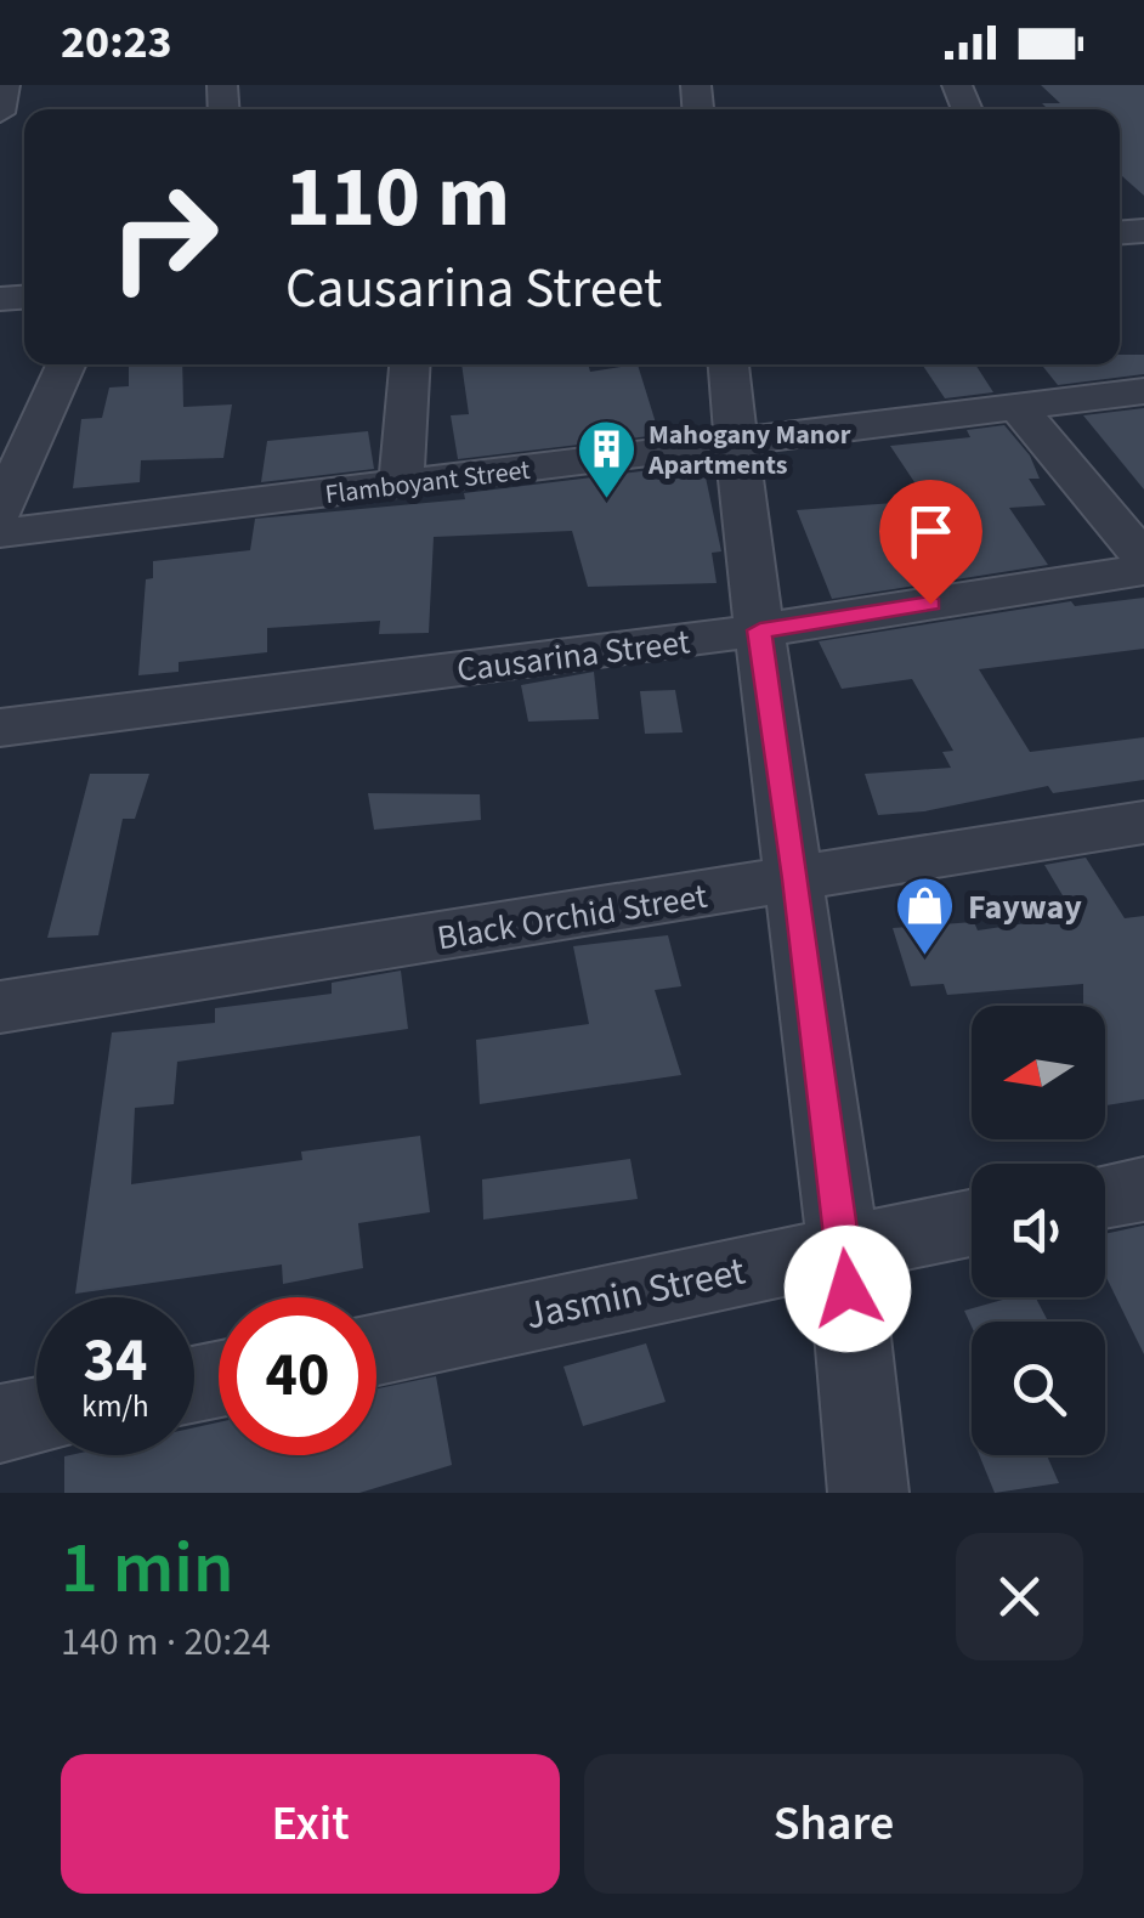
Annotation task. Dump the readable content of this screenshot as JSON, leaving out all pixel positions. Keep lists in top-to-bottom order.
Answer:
{
  "streets": {
    "street": [
      "Flamboyant Street",
      "Causarina Street",
      "Black Orchid Street",
      "Jasmin Street"
    ]
  },
  "places": {
    "building": ["Mahogany Manor Apartments"],
    "shop": ["Fayway"]
  },
  "north": "left",
  "page": {
    "status": "20:23",
    "turn": ["110 m", "Causarina Street"],
    "speed": "34 km/h",
    "limit": "40",
    "heading": ["1 min", "140 m · 20:24"],
    "buttons": ["Exit", "Share"]
  }
}
